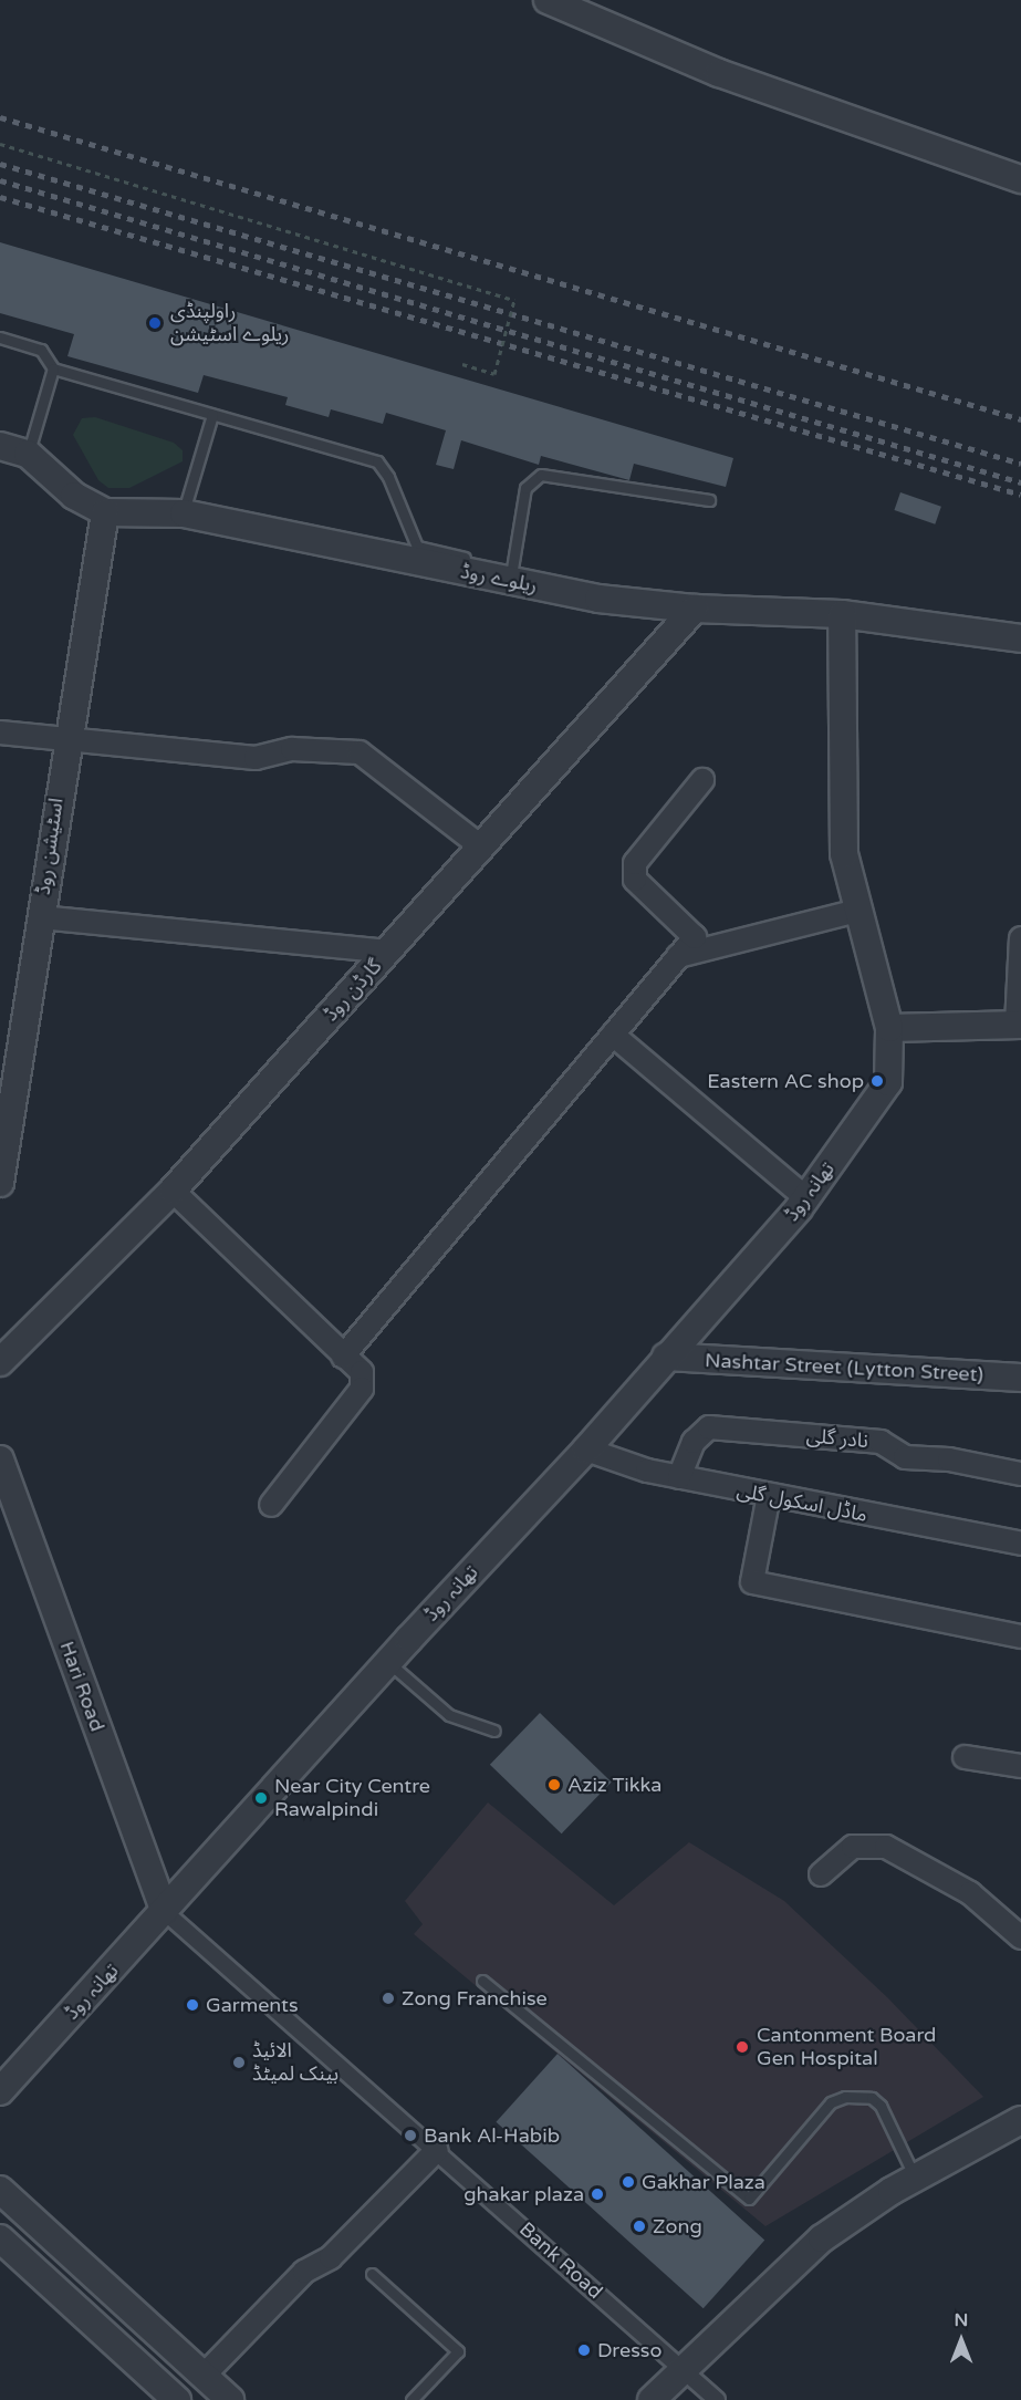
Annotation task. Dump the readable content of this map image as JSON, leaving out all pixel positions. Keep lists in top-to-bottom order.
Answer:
{
  "streets": {
    "street": [
      "ریلوے روڈ",
      "اسٹیشن روڈ",
      "گارڈن روڈ",
      "تھانہ روڈ",
      "Nashtar Street (Lytton Street)",
      "نادر گلی",
      "ماڈل اسکول گلی",
      "Hari Road",
      "Bank Road"
    ]
  },
  "crossings": [
    ["ریلوے روڈ", "اسٹیشن روڈ"],
    ["ریلوے روڈ", "گارڈن روڈ"],
    ["تھانہ روڈ", "Nashtar Street (Lytton Street)"],
    ["تھانہ روڈ", "ماڈل اسکول گلی"],
    ["تھانہ روڈ", "Hari Road"],
    ["تھانہ روڈ", "Bank Road"],
    ["نادر گلی", "ماڈل اسکول گلی"],
    ["Hari Road", "Bank Road"]
  ],
  "places": [
    "راولپنڈی ریلوے اسٹیشن",
    "Eastern AC shop",
    "Aziz Tikka",
    "Near City Centre Rawalpindi",
    "Zong Franchise",
    "Garments",
    "Cantonment Board Gen Hospital",
    "الائیڈ بینک لمیٹڈ",
    "Bank Al-Habib",
    "Gakhar Plaza",
    "ghakar plaza",
    "Zong",
    "Dresso"
  ],
  "north": "top"
}
